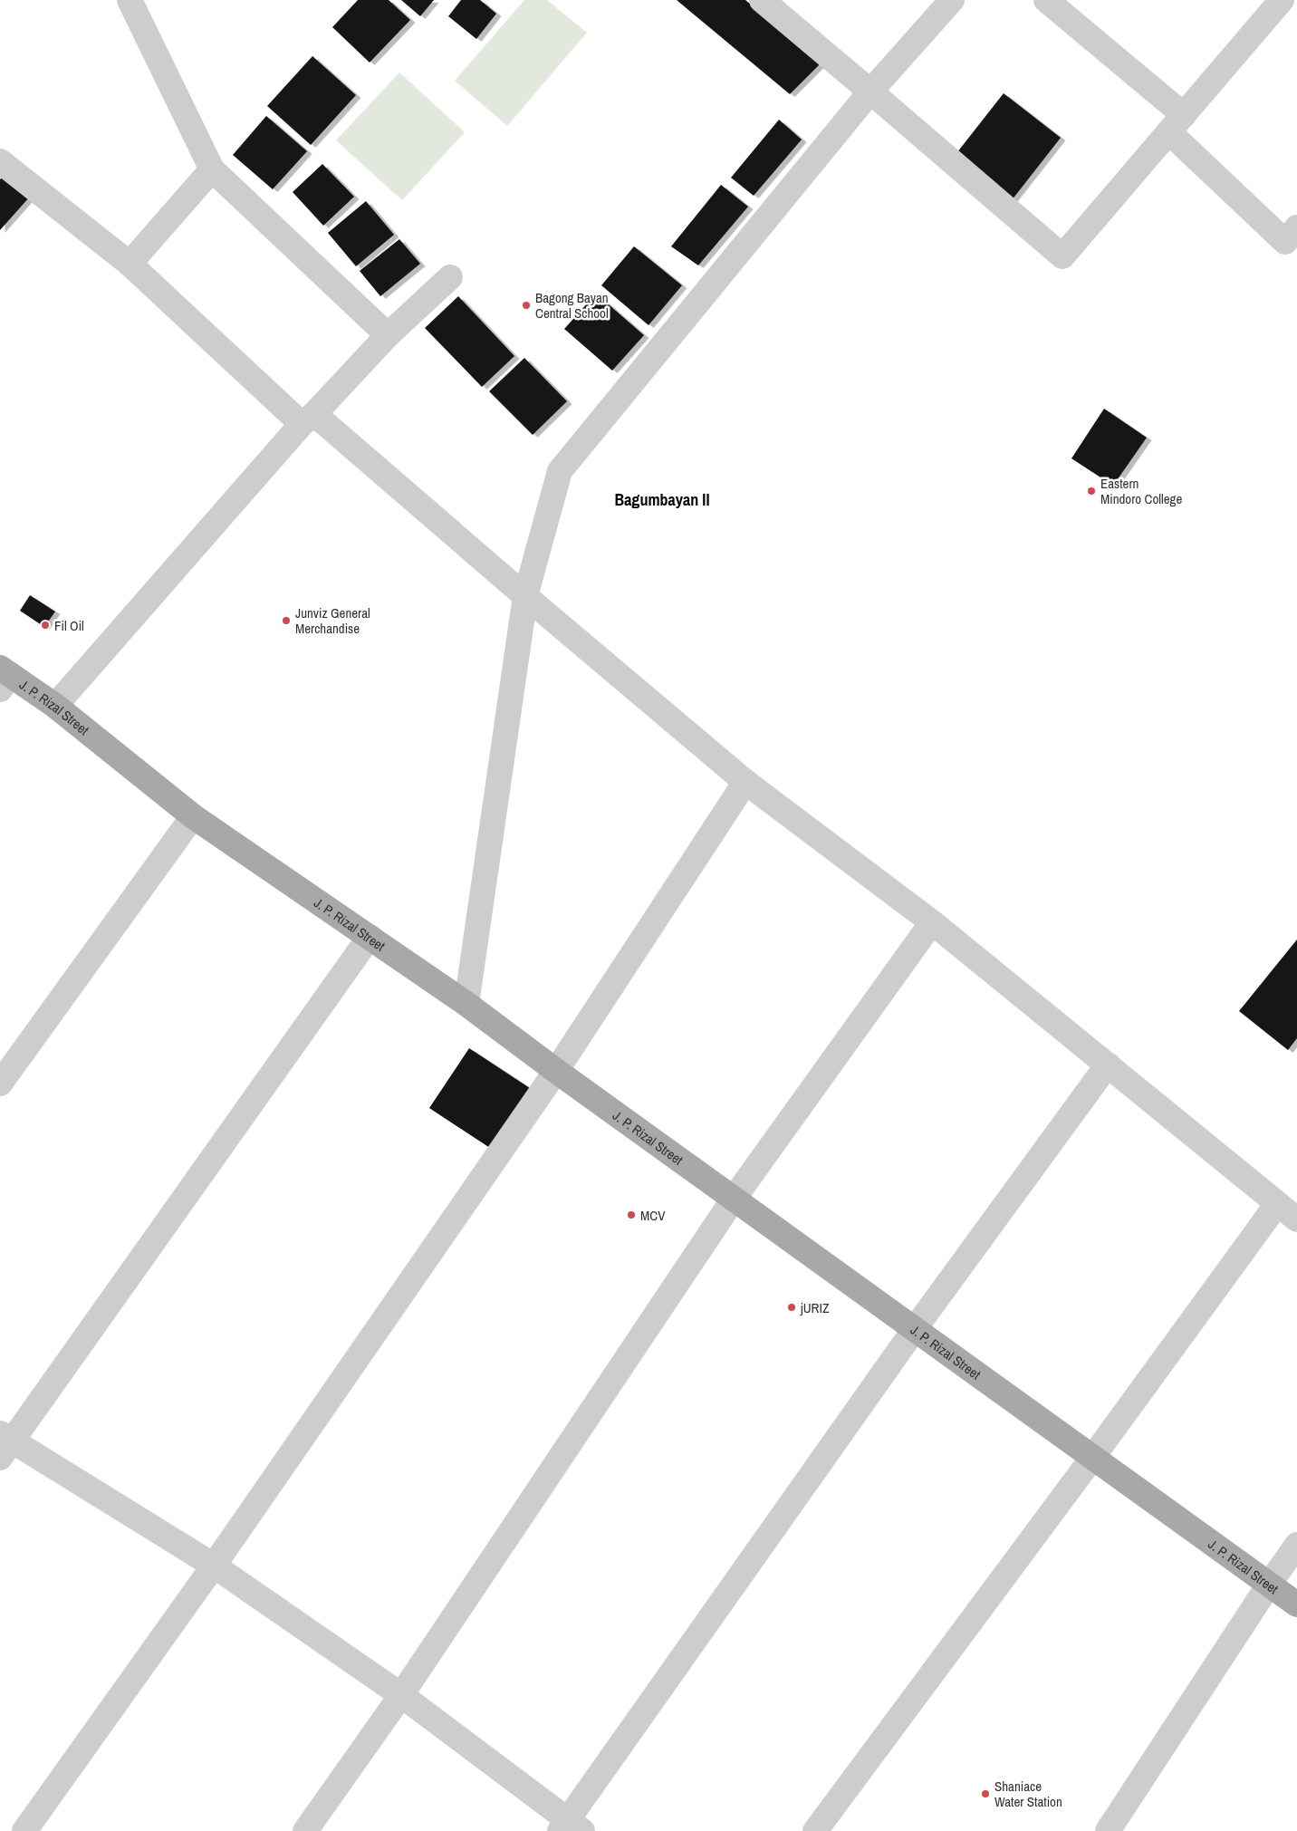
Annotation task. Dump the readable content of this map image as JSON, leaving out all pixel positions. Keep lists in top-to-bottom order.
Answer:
{
  "streets": {
    "main road": ["J. P. Rizal Street"]
  },
  "districts": ["Bagumbayan II"],
  "places": [
    "Bagong Bayan Central School",
    "Eastern Mindoro College",
    "Junviz General Merchandise",
    "Fil Oil",
    "MCV",
    "jURIZ",
    "Shaniace Water Station"
  ]
}
